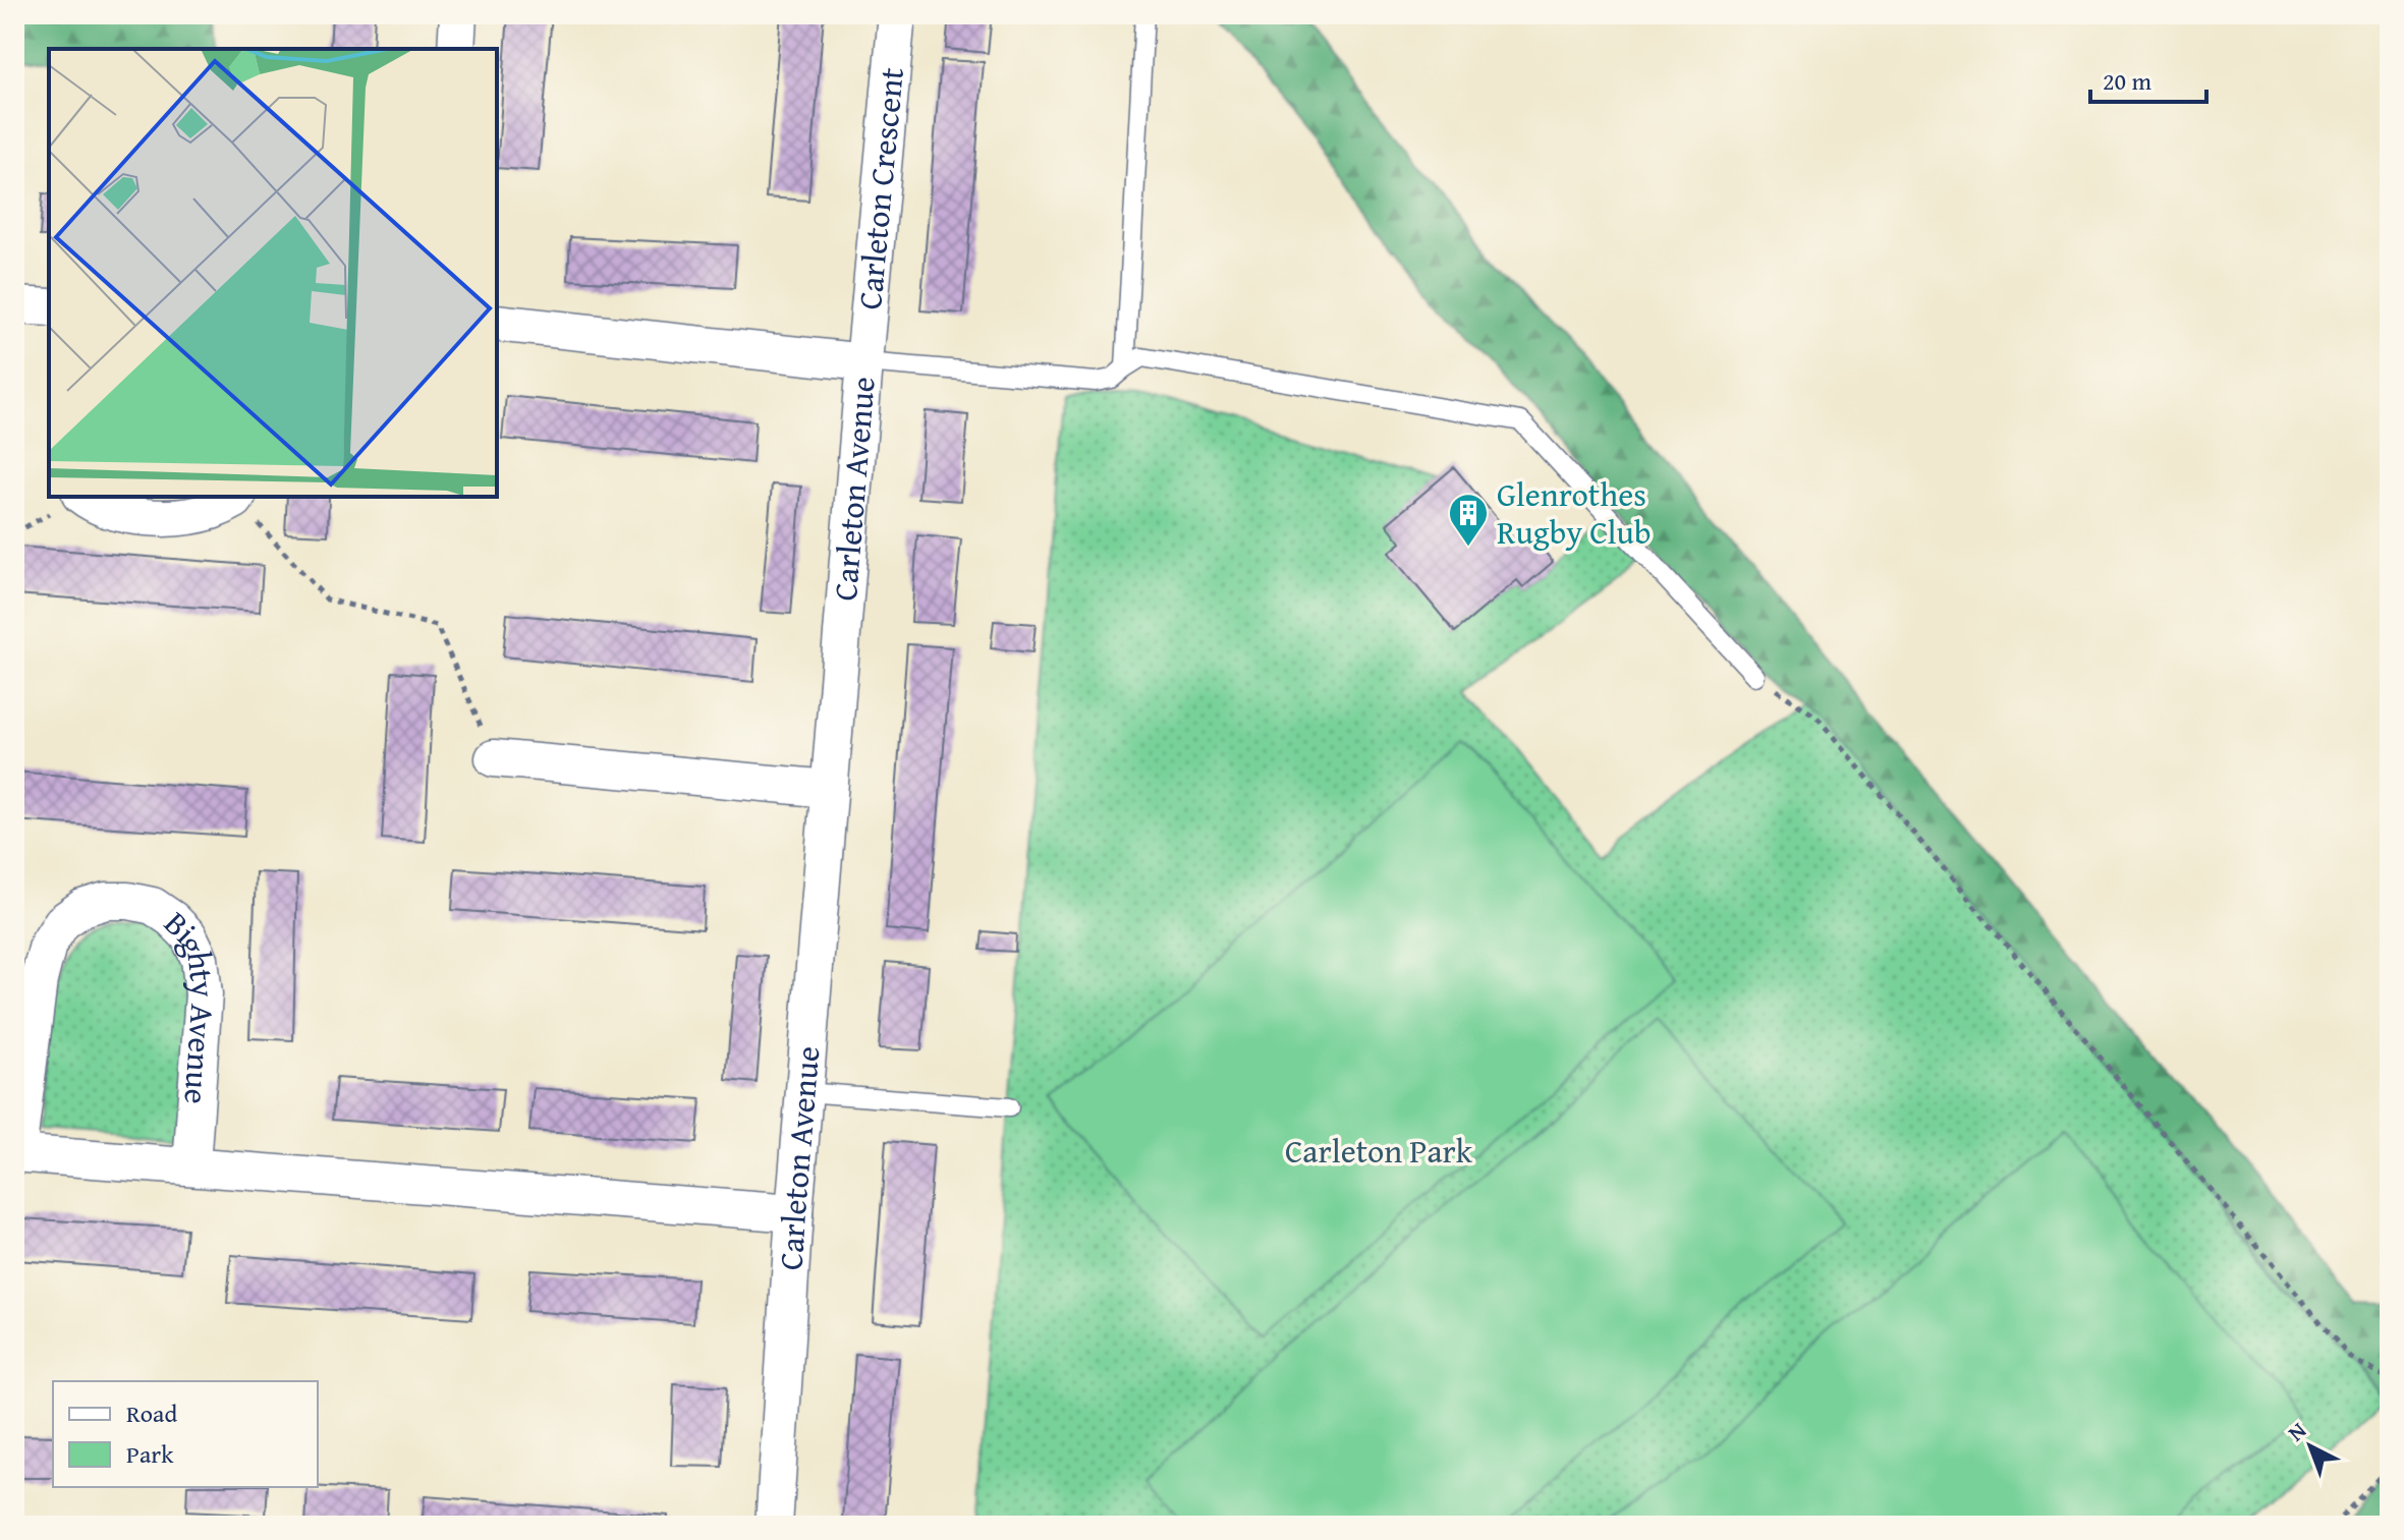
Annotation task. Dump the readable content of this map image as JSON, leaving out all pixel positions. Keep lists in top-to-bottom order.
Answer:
{
  "streets": {
    "street": ["Carleton Crescent", "Carleton Avenue", "Bighty Avenue"]
  },
  "crossings": [
    ["Carleton Crescent", "Carleton Avenue"],
    ["Carleton Avenue", "Bighty Avenue"]
  ],
  "parks": ["Carleton Park"],
  "places": {
    "building": ["Glenrothes Rugby Club"]
  },
  "legend": ["Road", "Park"],
  "scale_bar": "20 m",
  "north": "top left"
}
